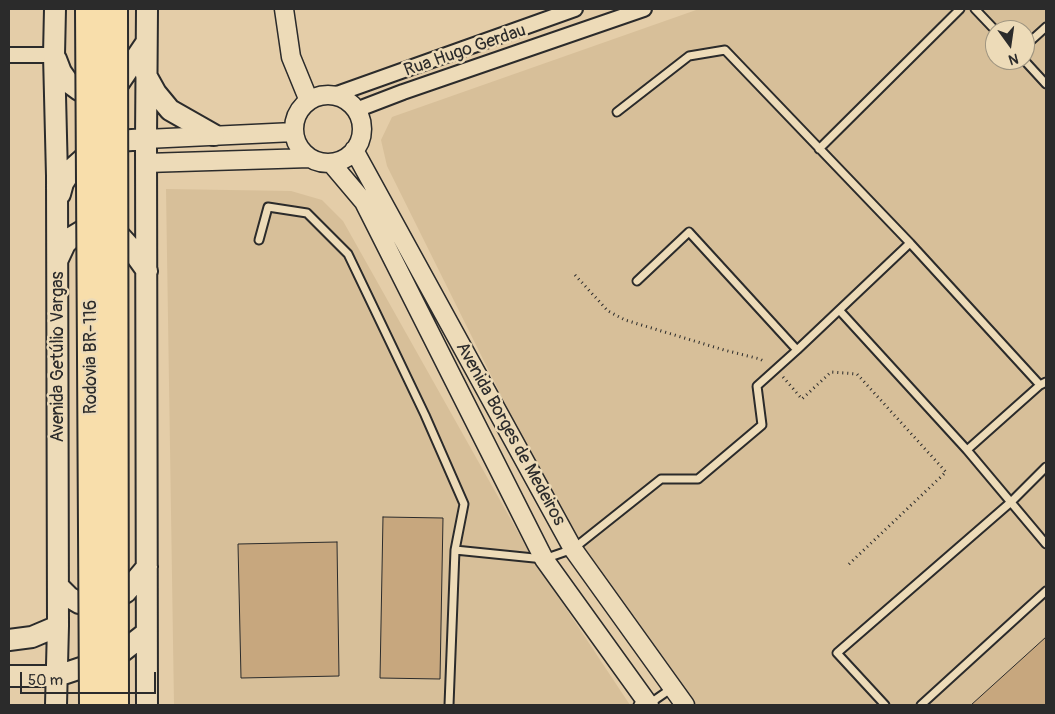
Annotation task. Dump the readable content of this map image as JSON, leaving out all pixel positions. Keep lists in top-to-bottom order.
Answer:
{
  "streets": {
    "highway": ["Rodovia BR-116"],
    "main road": ["Avenida Getúlio Vargas"],
    "street": ["Rua Hugo Gerdau", "Avenida Borges de Medeiros"]
  },
  "crossings": [
    ["Rua Hugo Gerdau", "Avenida Borges de Medeiros"]
  ],
  "scale_bar": "50 m",
  "north": "bottom"
}
